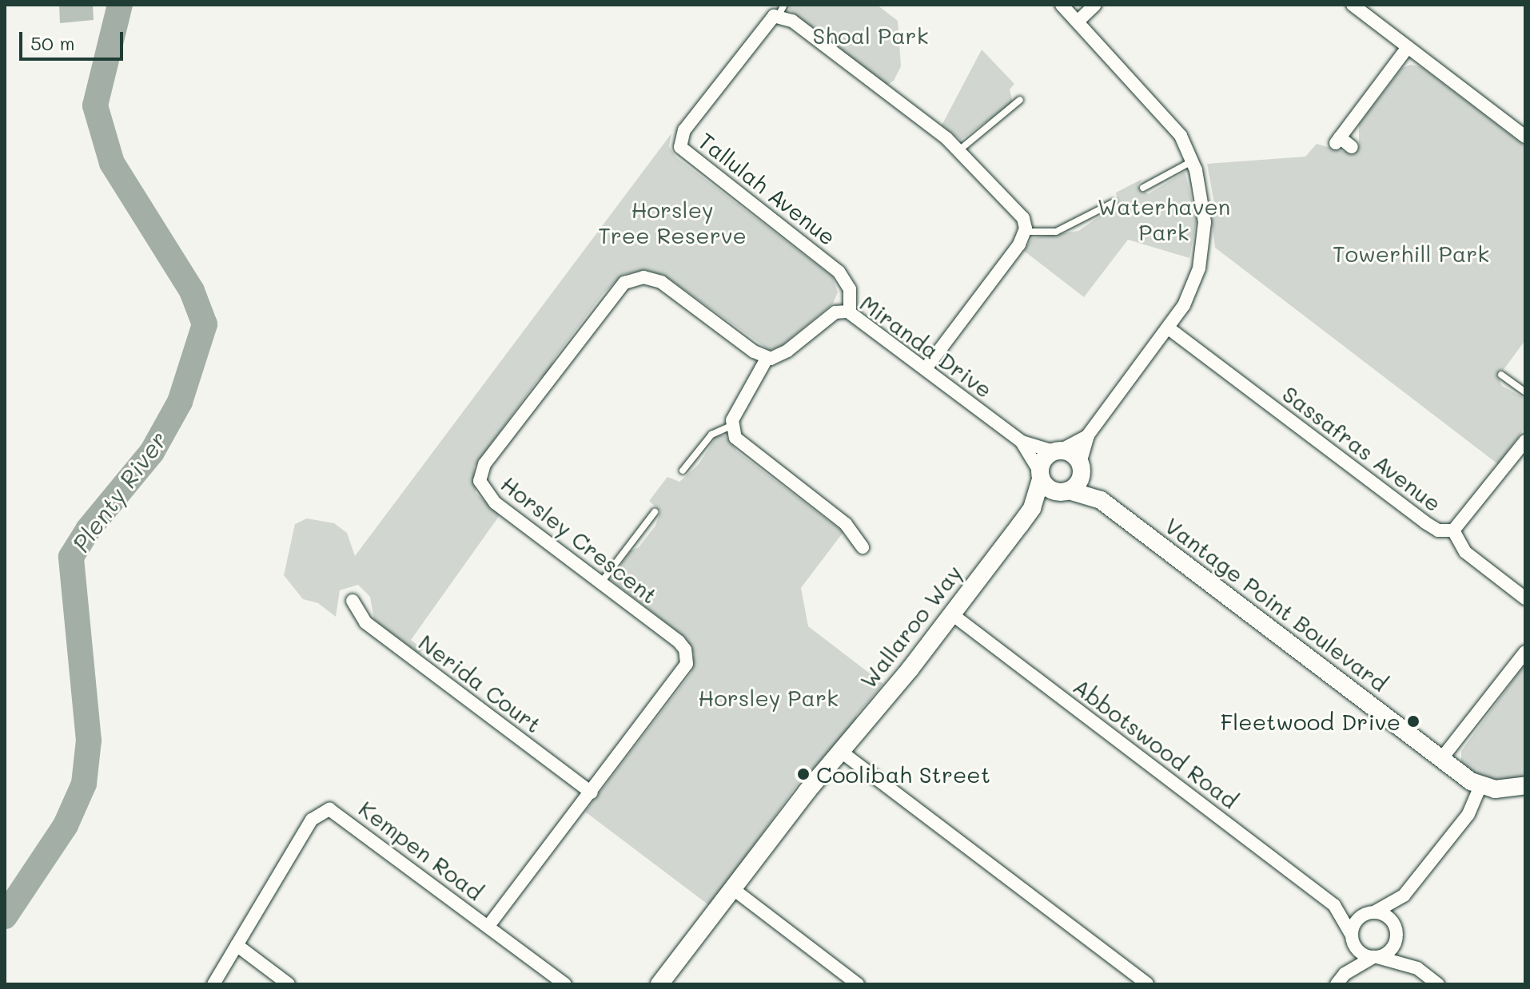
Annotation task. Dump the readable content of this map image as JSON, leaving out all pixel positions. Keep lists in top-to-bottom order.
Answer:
{
  "streets": {
    "street": [
      "Tallulah Avenue",
      "Miranda Drive",
      "Sassafras Avenue",
      "Horsley Crescent",
      "Vantage Point Boulevard",
      "Wallaroo Way",
      "Nerida Court",
      "Abbotswood Road",
      "Kempen Road"
    ]
  },
  "crossings": [
    ["Tallulah Avenue", "Miranda Drive"],
    ["Miranda Drive", "Horsley Crescent"],
    ["Miranda Drive", "Vantage Point Boulevard"],
    ["Miranda Drive", "Wallaroo Way"],
    ["Horsley Crescent", "Nerida Court"],
    ["Horsley Crescent", "Kempen Road"],
    ["Vantage Point Boulevard", "Wallaroo Way"],
    ["Wallaroo Way", "Abbotswood Road"]
  ],
  "water": ["Plenty River"],
  "parks": [
    "Shoal Park",
    "Waterhaven Park",
    "Horsley Tree Reserve",
    "Towerhill Park",
    "Horsley Park"
  ],
  "places": ["Fleetwood Drive", "Coolibah Street"],
  "scale_bar": "50 m"
}
